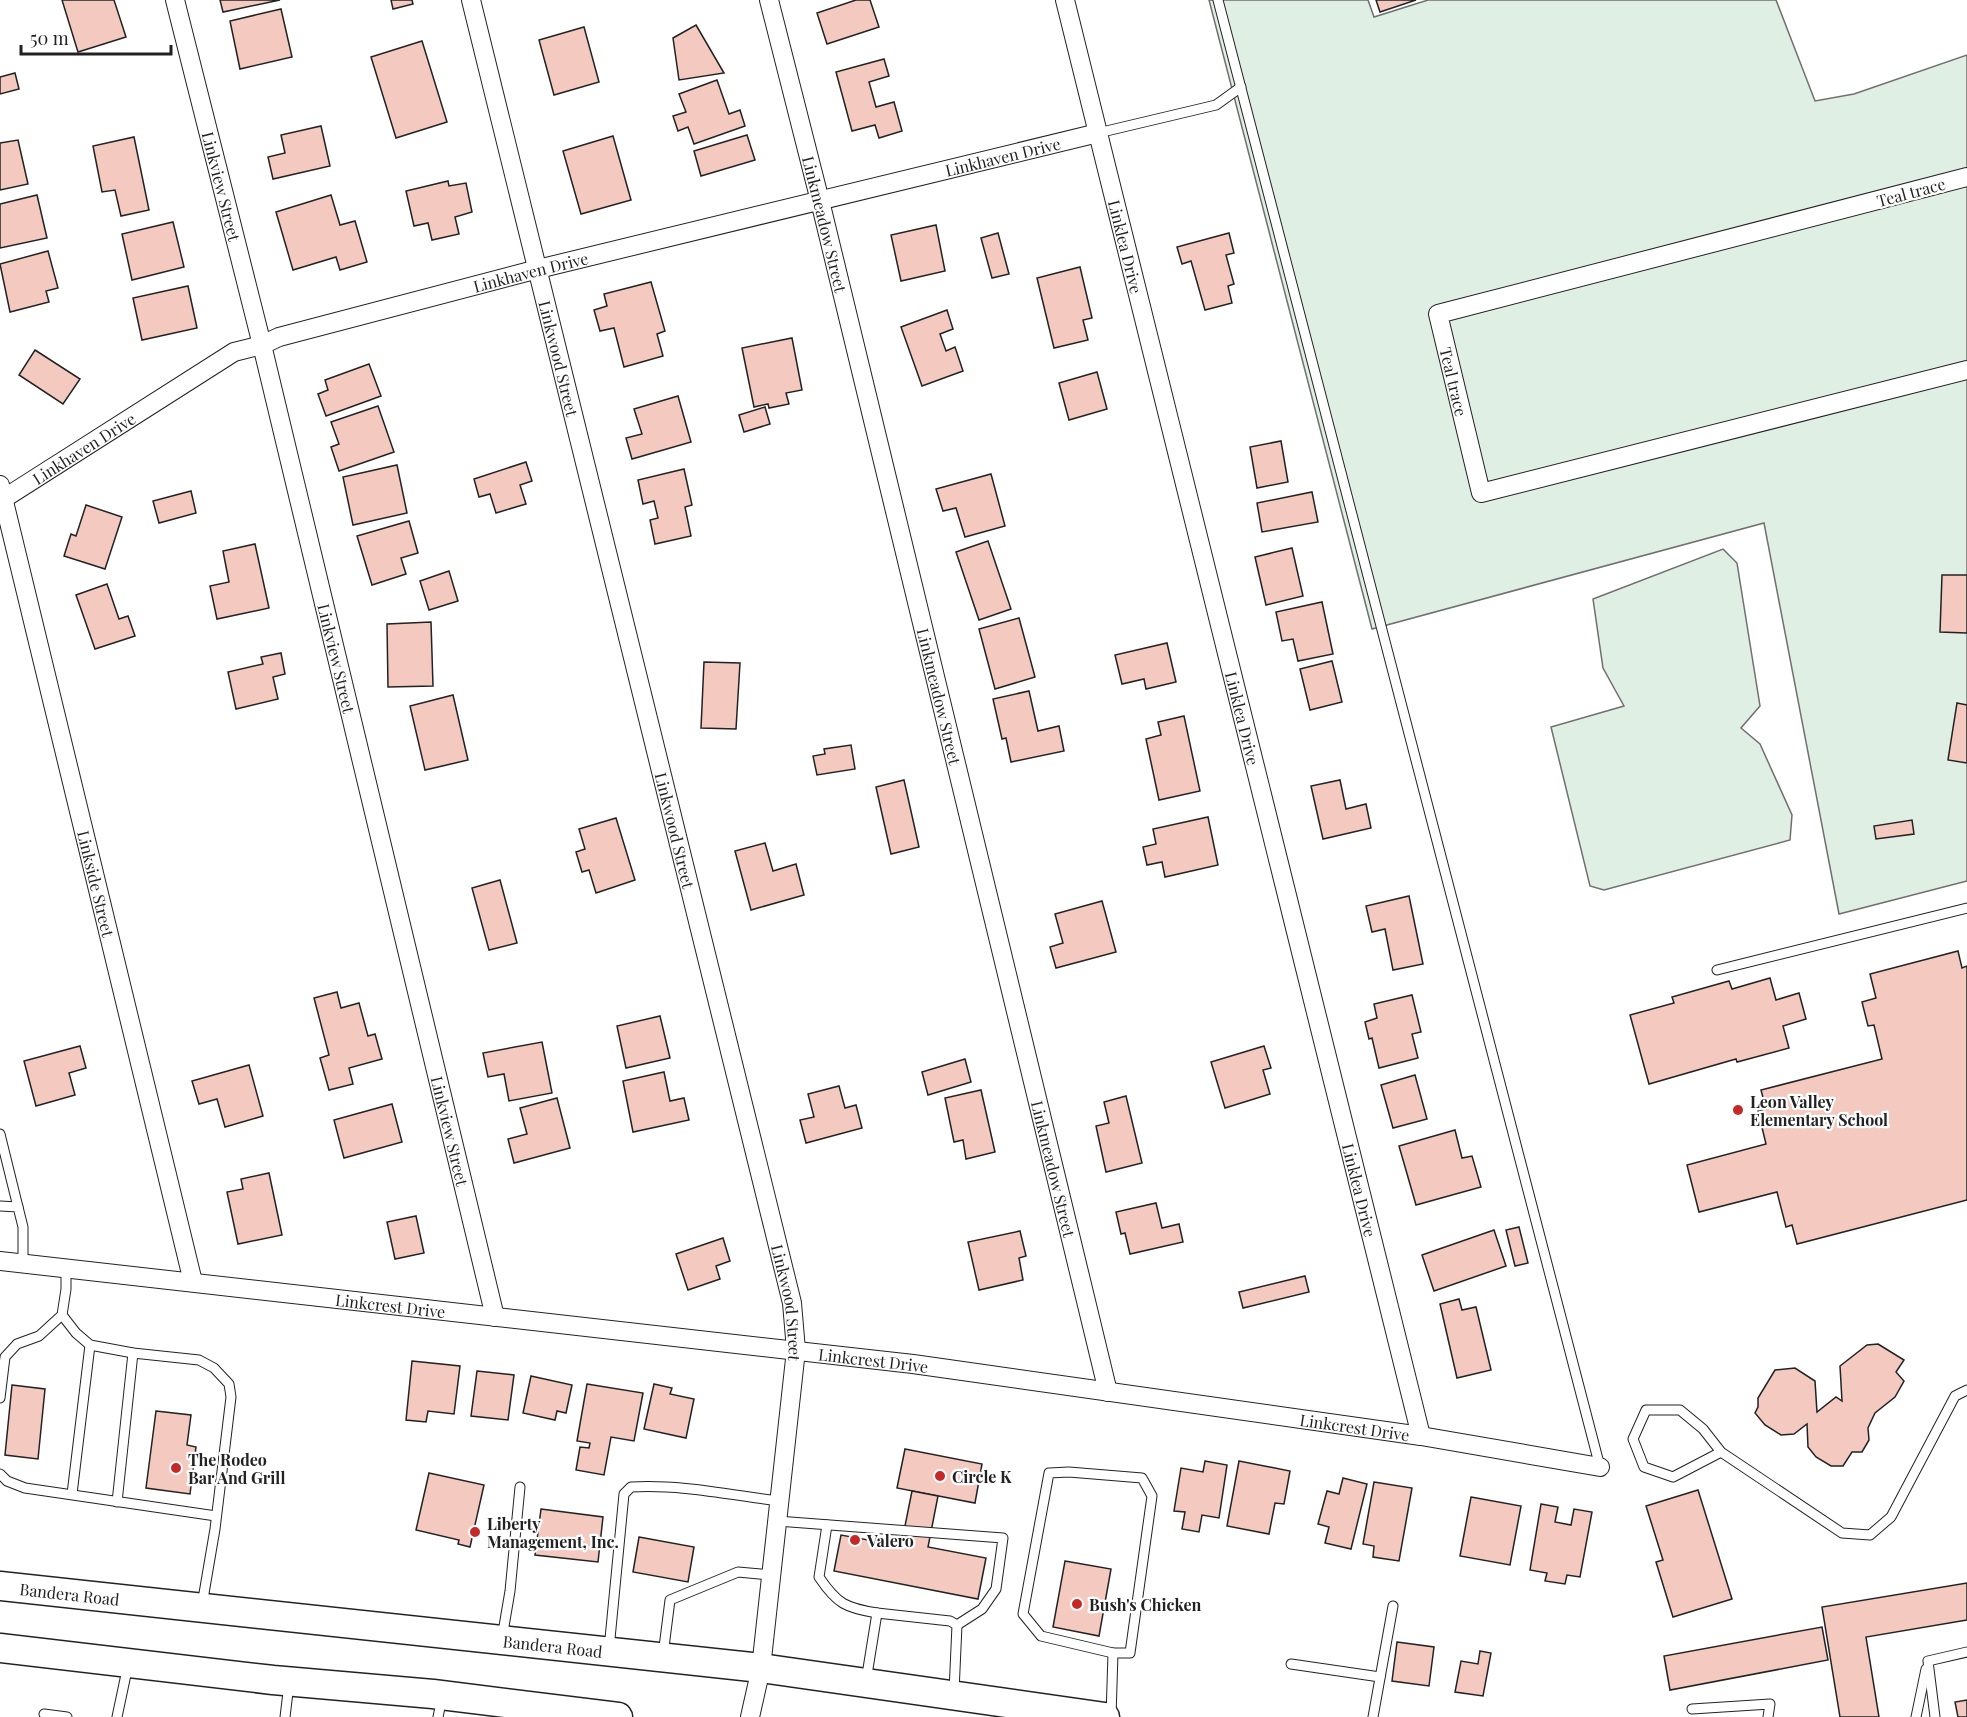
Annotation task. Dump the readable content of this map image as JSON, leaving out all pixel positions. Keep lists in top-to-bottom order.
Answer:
{
  "streets": {
    "main road": ["Bandera Road"],
    "street": [
      "Linkhaven Drive",
      "Linkview Street",
      "Teal trace",
      "Linkmeadow Street",
      "Linklea Drive",
      "Linkwood Street",
      "Linkside Street",
      "Linkcrest Drive"
    ]
  },
  "crossings": [
    ["Linkhaven Drive", "Linkview Street"],
    ["Linkhaven Drive", "Linkmeadow Street"],
    ["Linkhaven Drive", "Linklea Drive"],
    ["Linkhaven Drive", "Linkwood Street"],
    ["Linkhaven Drive", "Linkside Street"],
    ["Linkview Street", "Linkcrest Drive"],
    ["Linkmeadow Street", "Linkcrest Drive"],
    ["Linklea Drive", "Linkcrest Drive"],
    ["Linkwood Street", "Linkcrest Drive"],
    ["Linkwood Street", "Bandera Road"],
    ["Linkside Street", "Linkcrest Drive"]
  ],
  "places": [
    "Leon Valley Elementary School",
    "The Rodeo Bar And Grill",
    "Circle K",
    "Liberty Management, Inc.",
    "Valero",
    "Bush's Chicken"
  ],
  "scale_bar": "50 m"
}
